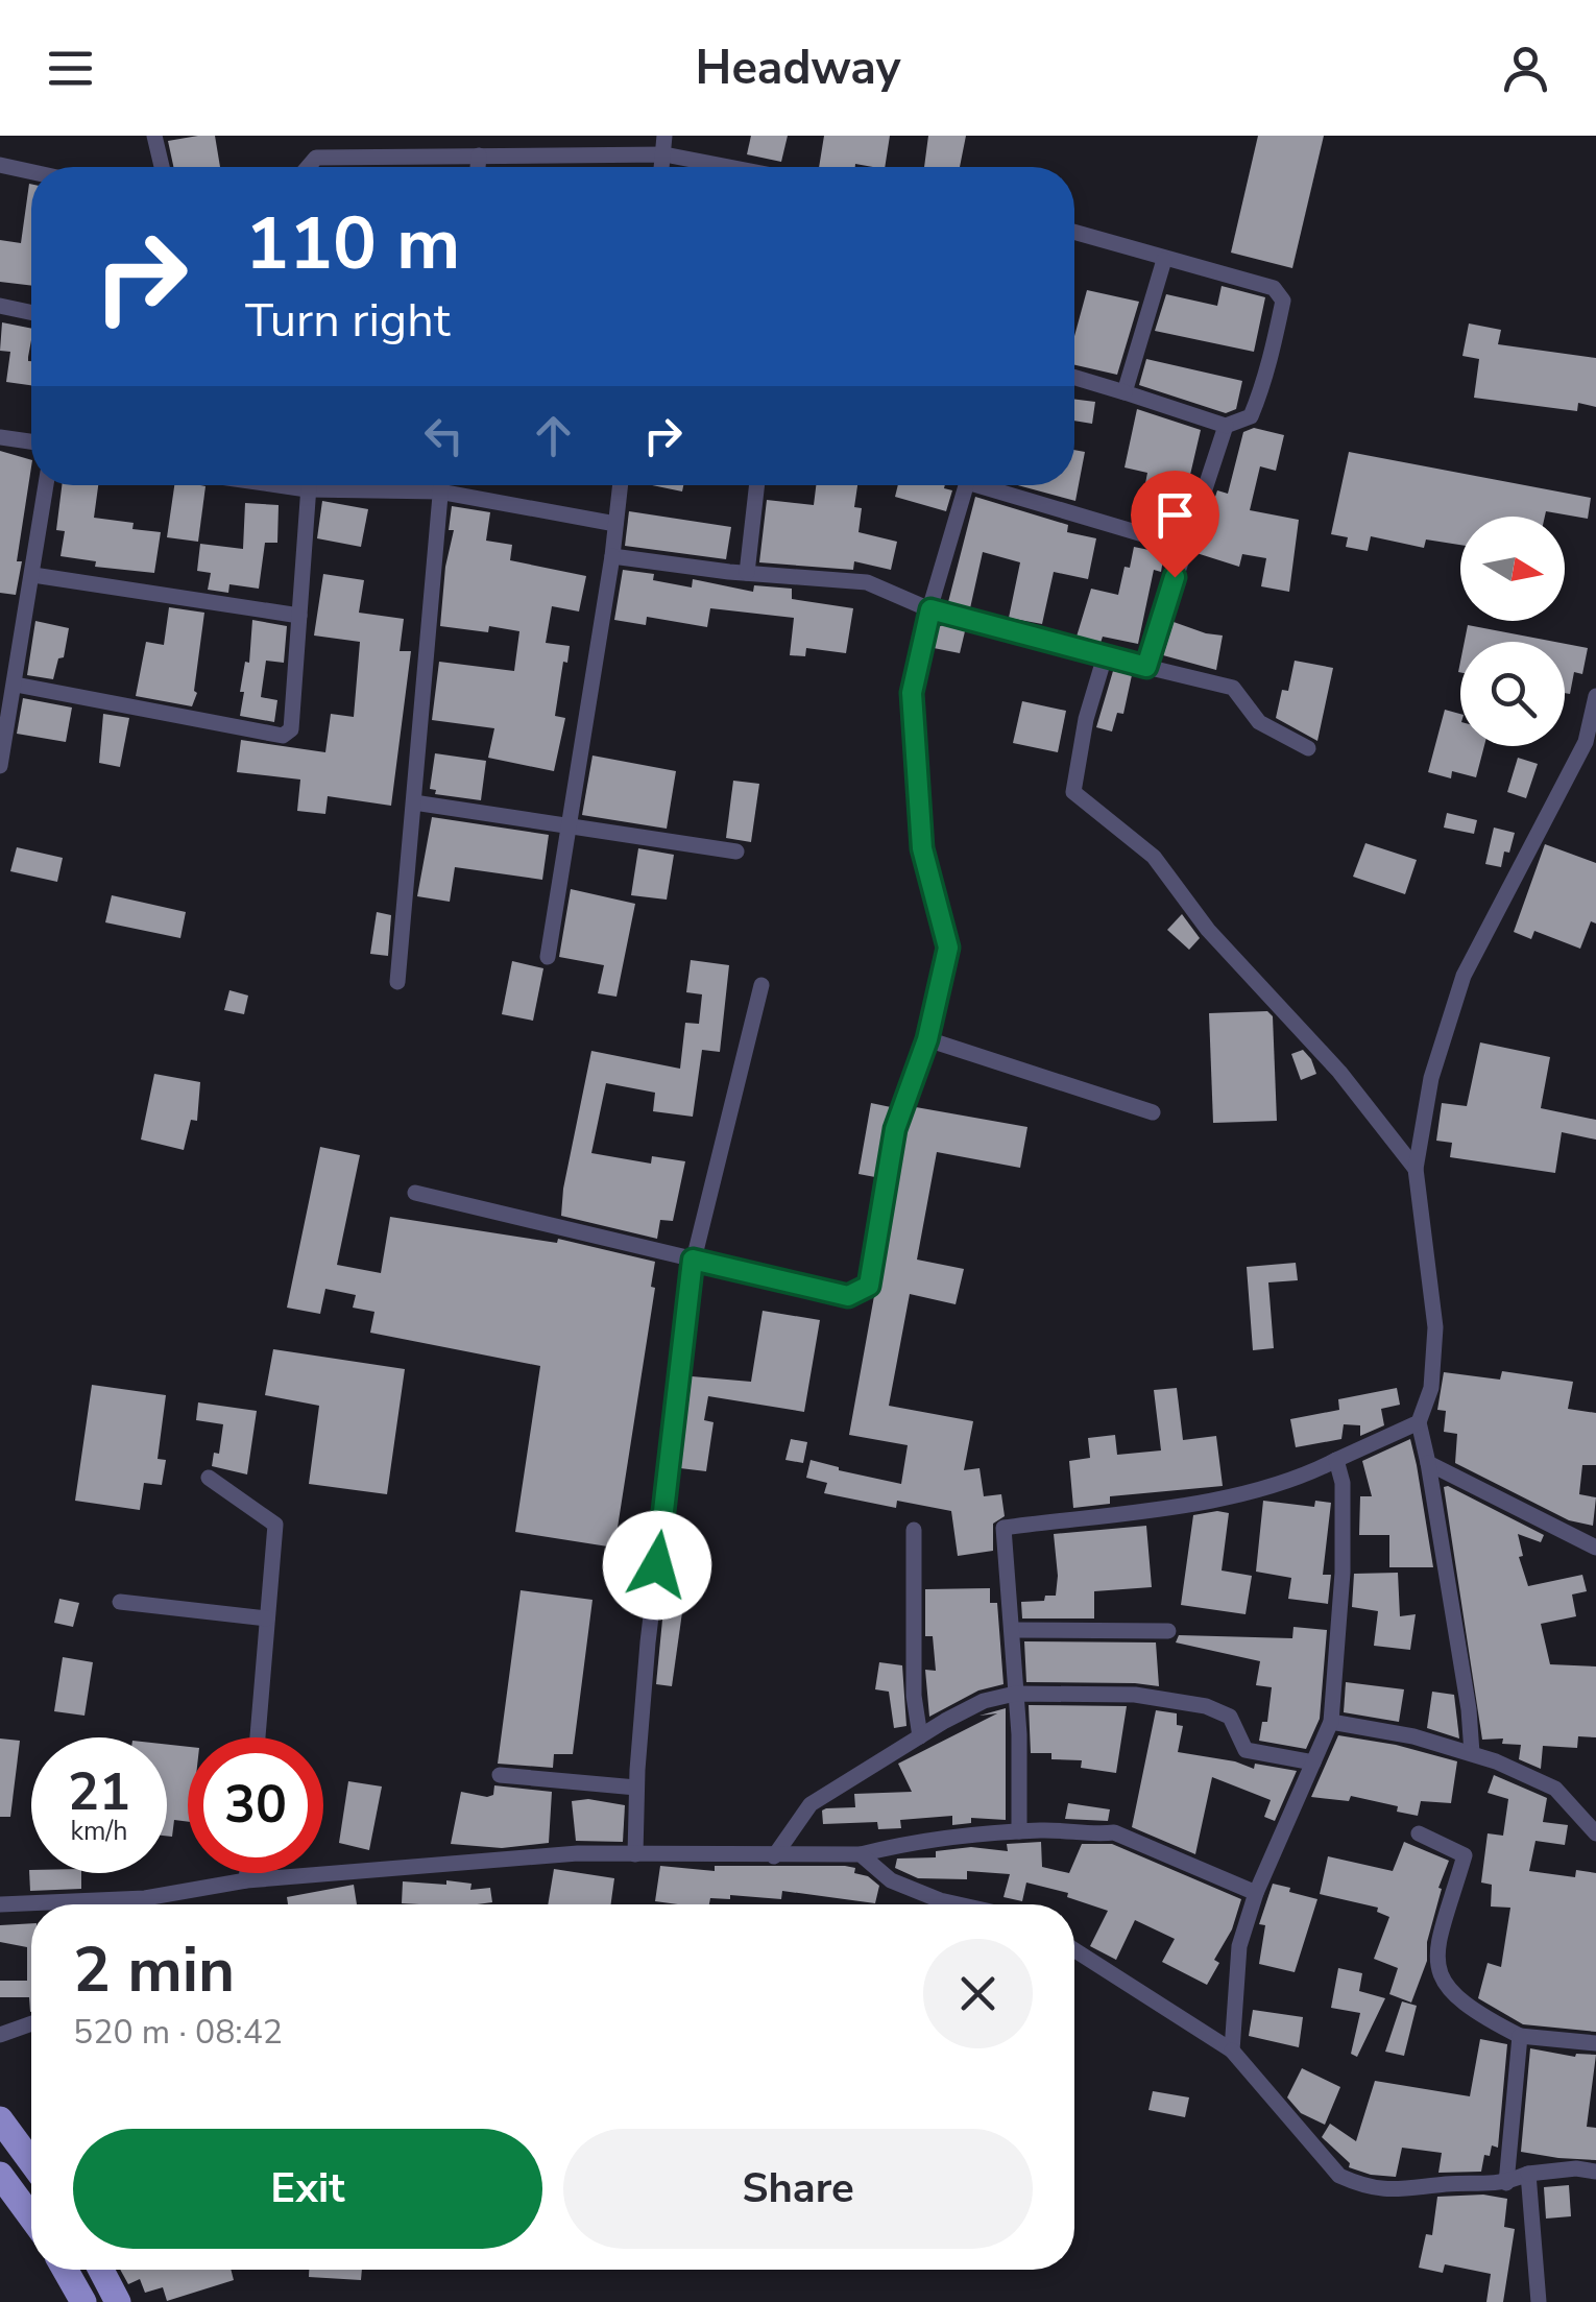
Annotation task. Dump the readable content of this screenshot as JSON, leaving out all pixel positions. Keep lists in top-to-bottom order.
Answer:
{
  "north": "right",
  "page": {
    "header": "Headway",
    "turn": ["110 m", "Turn right"],
    "speed": "21 km/h",
    "limit": "30",
    "heading": ["2 min", "520 m · 08:42"],
    "buttons": ["Exit", "Share"]
  }
}
